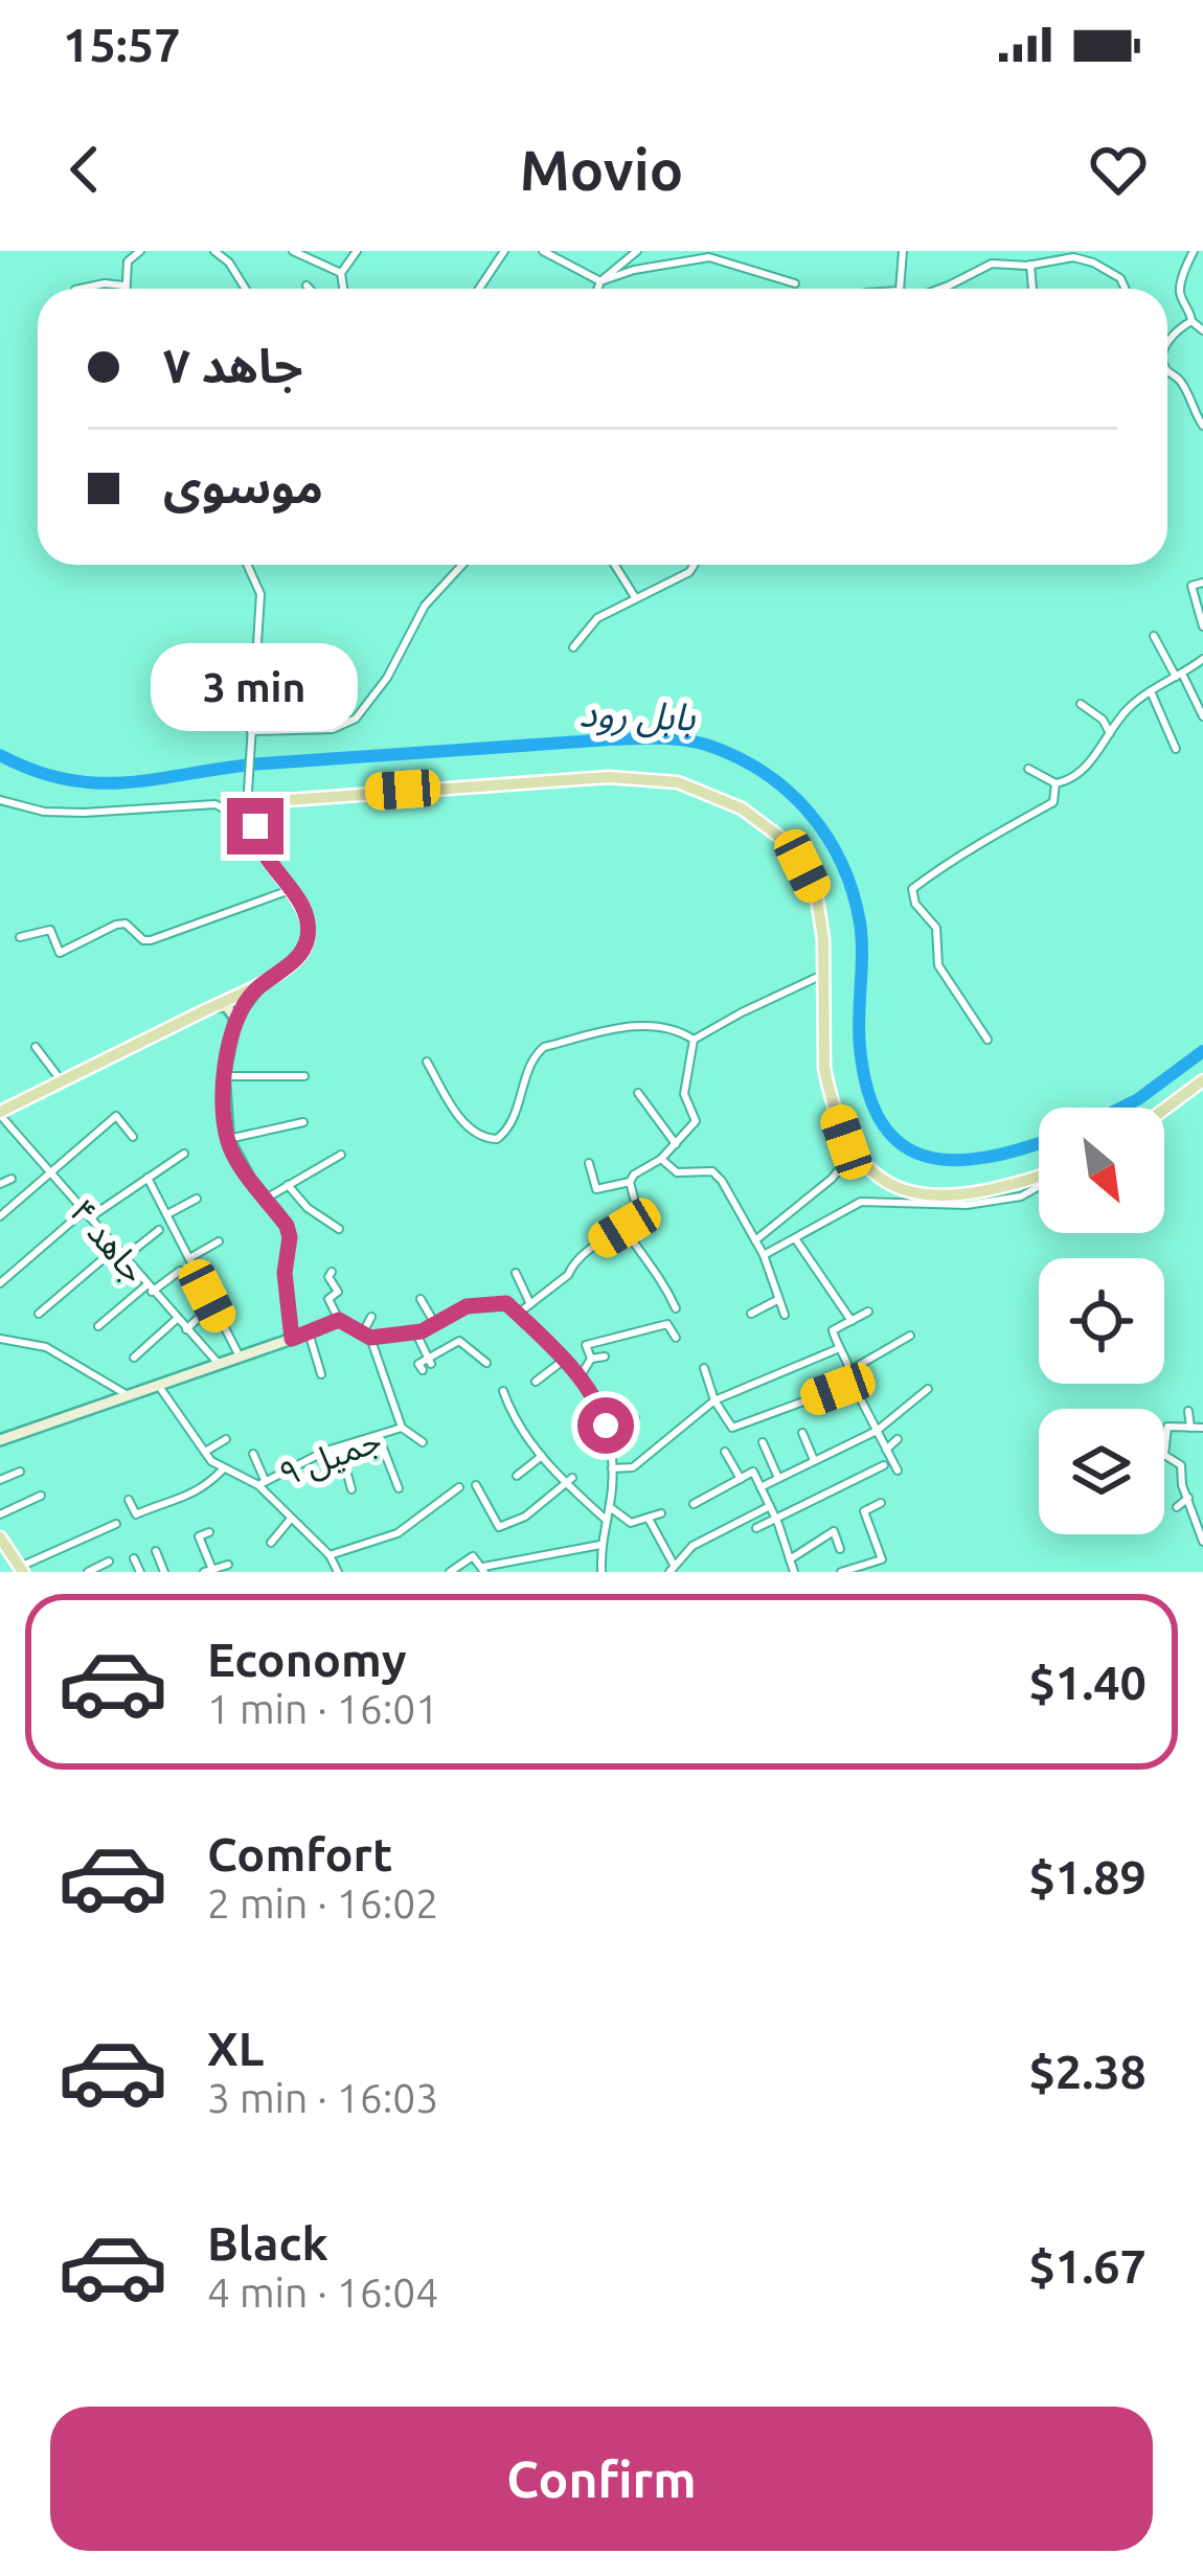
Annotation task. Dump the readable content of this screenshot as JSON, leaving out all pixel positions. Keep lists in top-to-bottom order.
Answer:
{
  "streets": {
    "street": ["جاهد ۴", "جمیل ۹"]
  },
  "water": ["بابل رود"],
  "north": "bottom right",
  "page": {
    "status": "15:57",
    "header": "Movio",
    "banner": ["جاهد ۷", "موسوی"],
    "bubble": "3 min",
    "list": [
      {
        "name": "Economy",
        "note": "1 min · 16:01",
        "value": "$1.40"
      },
      {
        "name": "Comfort",
        "note": "2 min · 16:02",
        "value": "$1.89"
      },
      {
        "name": "XL",
        "note": "3 min · 16:03",
        "value": "$2.38"
      },
      {
        "name": "Black",
        "note": "4 min · 16:04",
        "value": "$1.67"
      }
    ],
    "buttons": "Confirm"
  }
}
